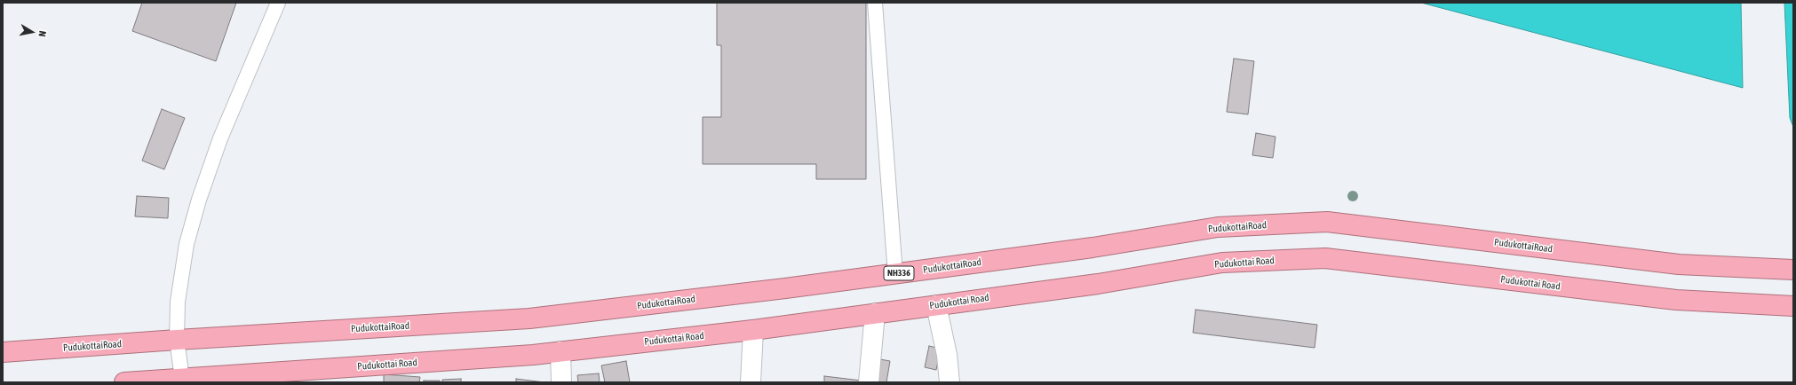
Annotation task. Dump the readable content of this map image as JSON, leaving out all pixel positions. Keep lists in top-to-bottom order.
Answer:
{
  "streets": {
    "highway": ["PudukottaiRoad", "Pudukottai Road", "NH336"]
  },
  "north": "right"
}
